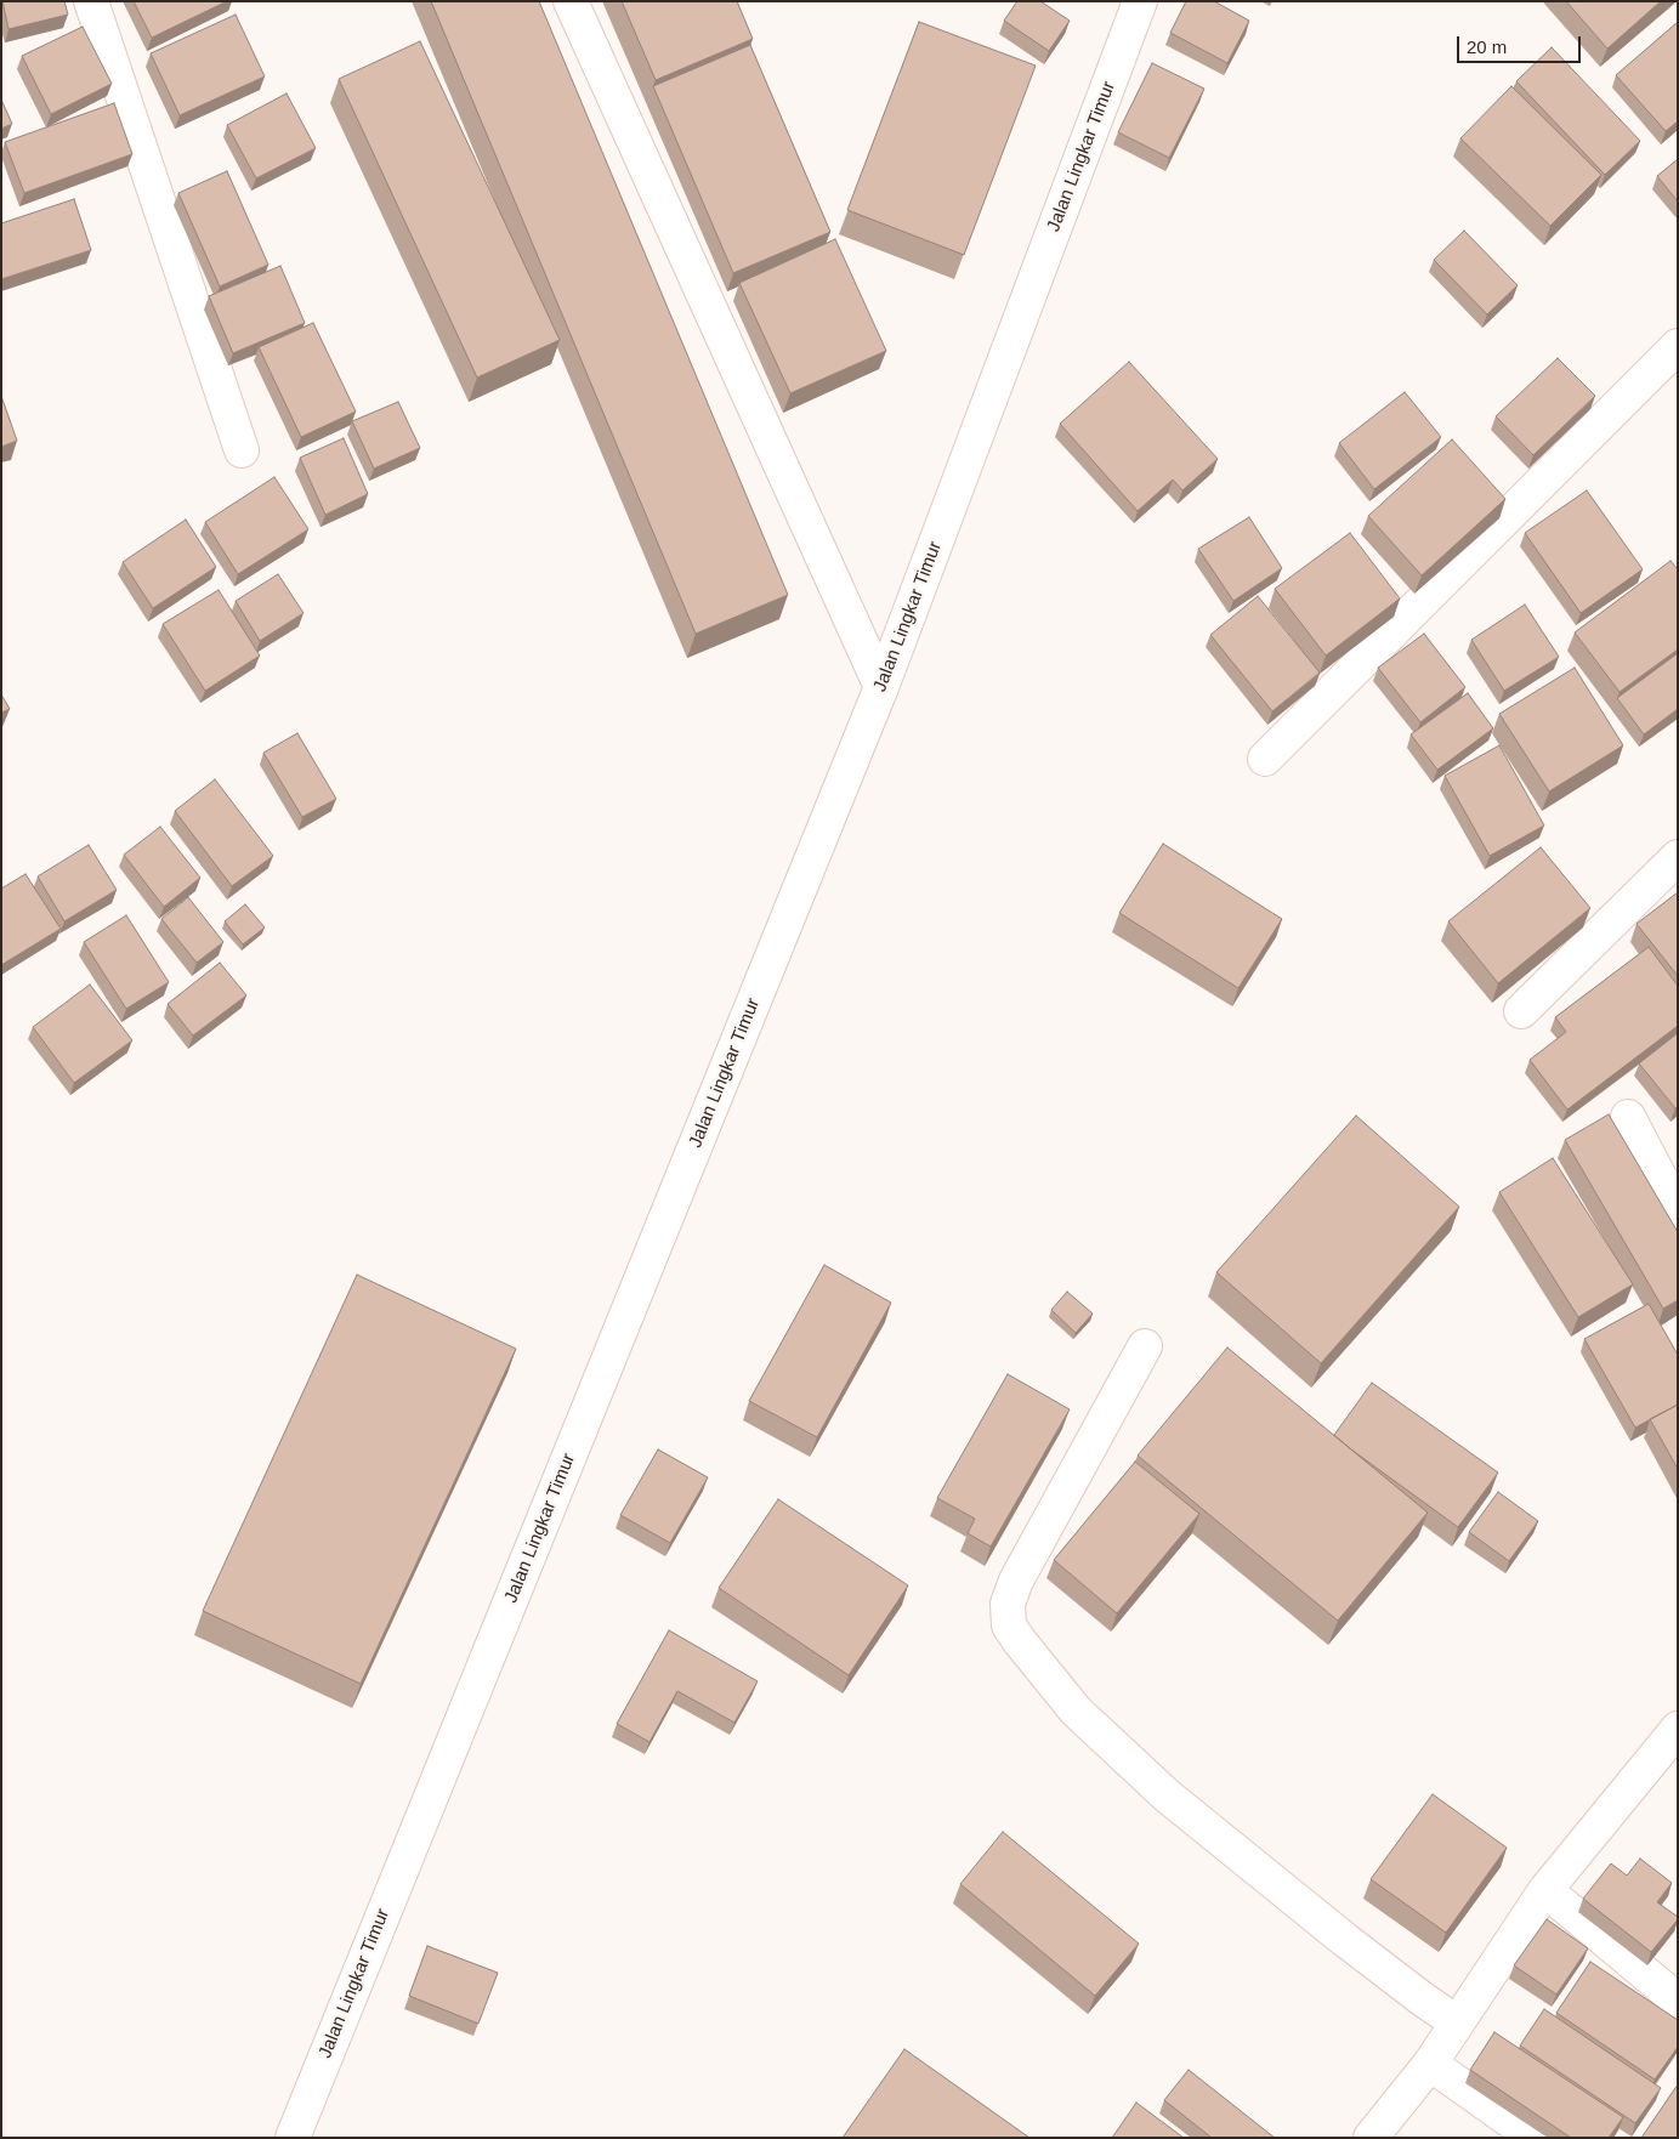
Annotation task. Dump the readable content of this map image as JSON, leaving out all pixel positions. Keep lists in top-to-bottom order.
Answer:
{
  "streets": {
    "main road": ["Jalan Lingkar Timur"]
  },
  "scale_bar": "20 m"
}
